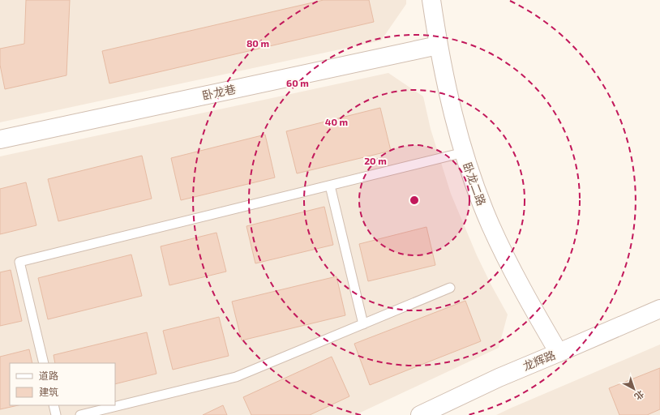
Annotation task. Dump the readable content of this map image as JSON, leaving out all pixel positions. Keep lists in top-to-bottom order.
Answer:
{
  "streets": {
    "street": ["卧龙巷", "卧龙二路", "龙辉路"]
  },
  "crossings": [
    ["卧龙巷", "卧龙二路"],
    ["卧龙二路", "龙辉路"]
  ],
  "legend": ["道路", "建筑"],
  "north": "bottom right",
  "rings": [
    "80 m",
    "60 m",
    "40 m",
    "20 m"
  ]
}
